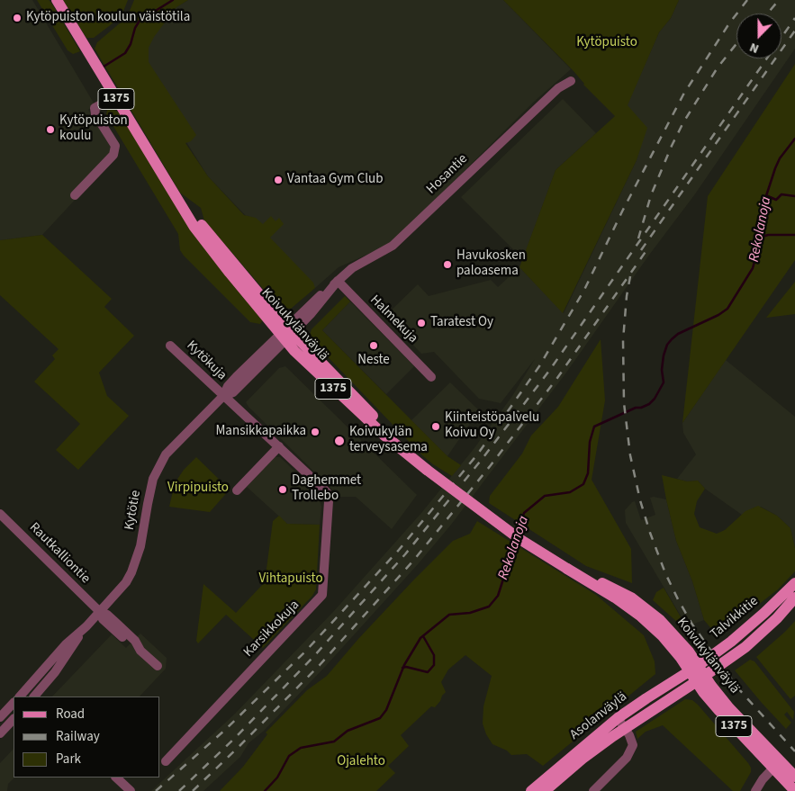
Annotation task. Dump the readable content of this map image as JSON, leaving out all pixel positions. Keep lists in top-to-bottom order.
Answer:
{
  "streets": {
    "main road": [
      "1375",
      "Koivukylänväylä",
      "Talvikkitie",
      "Asolanväylä"
    ],
    "street": [
      "Hosantie",
      "Halmekuja",
      "Kytökuja",
      "Kytötie",
      "Rautkalliontie",
      "Karsikkokuja"
    ]
  },
  "crossings": [
    ["Hosantie", "Halmekuja"],
    ["Hosantie", "Koivukylänväylä"],
    ["Hosantie", "Kytötie"],
    ["Koivukylänväylä", "Kytötie"],
    ["Koivukylänväylä", "Talvikkitie"],
    ["Koivukylänväylä", "Asolanväylä"],
    ["Kytökuja", "Kytötie"],
    ["Kytökuja", "Karsikkokuja"],
    ["Kytötie", "Rautkalliontie"],
    ["Kytötie", "Karsikkokuja"],
    ["Talvikkitie", "Asolanväylä"]
  ],
  "water": ["Rekolanoja"],
  "parks": [
    "Kytöpuisto",
    "Virpipuisto",
    "Vihtapuisto",
    "Ojalehto"
  ],
  "places": [
    "Kytöpuiston koulun väistötila",
    "Kytöpuiston koulu",
    "Vantaa Gym Club",
    "Havukosken paloasema",
    "Taratest Oy",
    "Neste",
    "Kiinteistöpalvelu Koivu Oy",
    "Mansikkapaikka",
    "Koivukylän terveysasema",
    "Daghemmet Trollebo"
  ],
  "legend": ["Road", "Railway", "Park"],
  "north": "bottom"
}
